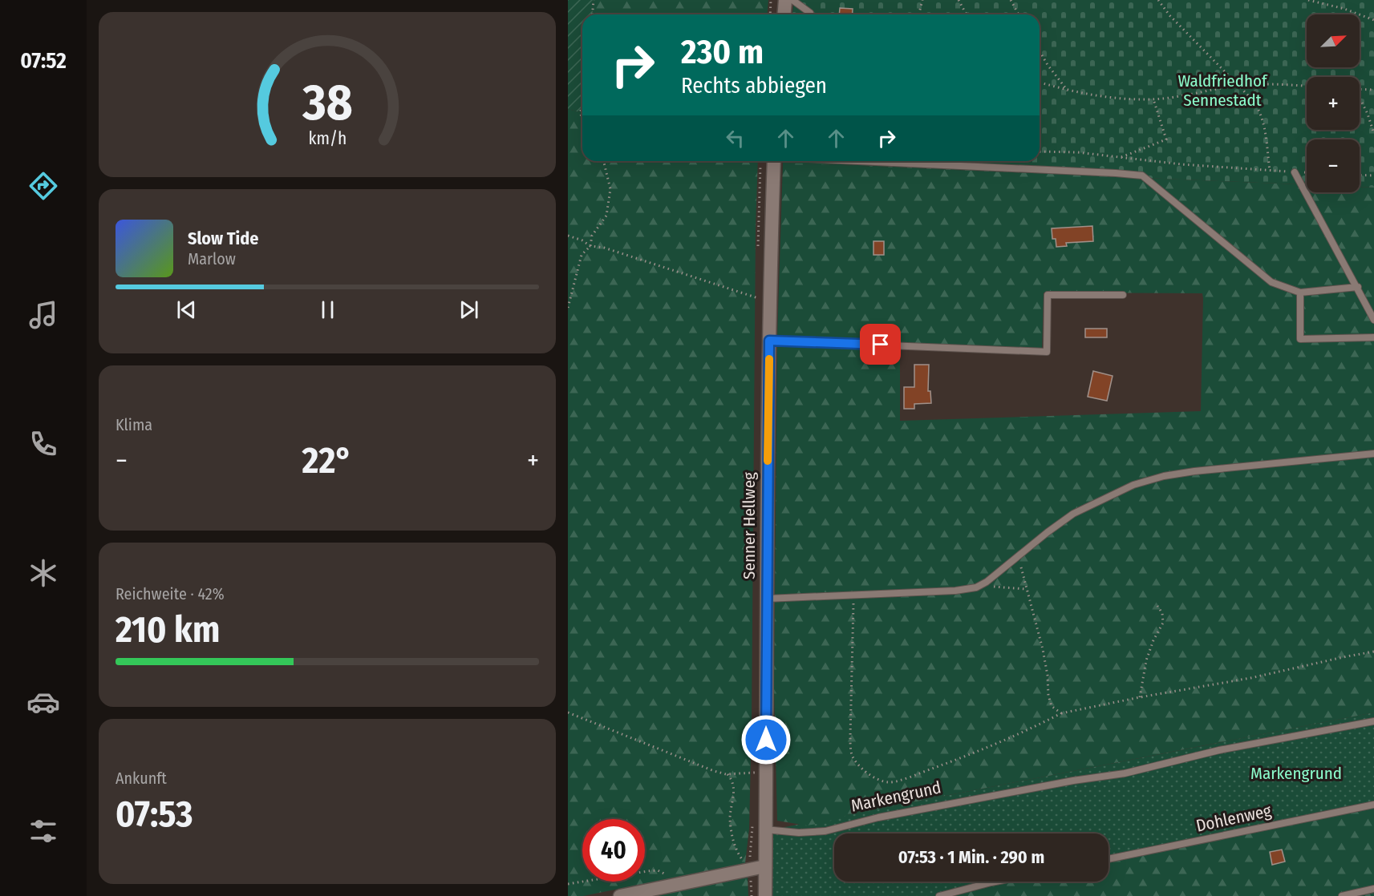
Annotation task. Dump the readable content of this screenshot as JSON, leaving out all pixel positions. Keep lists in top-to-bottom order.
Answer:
{
  "streets": {
    "street": ["Senner Hellweg"],
    "lane": ["Markengrund", "Dohlenweg"]
  },
  "crossings": [
    ["Senner Hellweg", "Markengrund"]
  ],
  "parks": ["Waldfriedhof Sennestadt", "Markengrund"],
  "north": "top right",
  "page": {
    "tabs": "07:52",
    "map_buttons": ["+", "−"],
    "turn": ["230 m", "Rechts abbiegen"],
    "song": ["Slow Tide", "Marlow"],
    "tile": [
      "Klima",
      ["Reichweite · 42%", "210 km"],
      ["Ankunft", "07:53"]
    ],
    "heat": ["−", "22°", "+"],
    "limit": "40",
    "trip": "07:53 · 1 Min. · 290 m",
    "gauge": ["38", "km/h"]
  }
}
